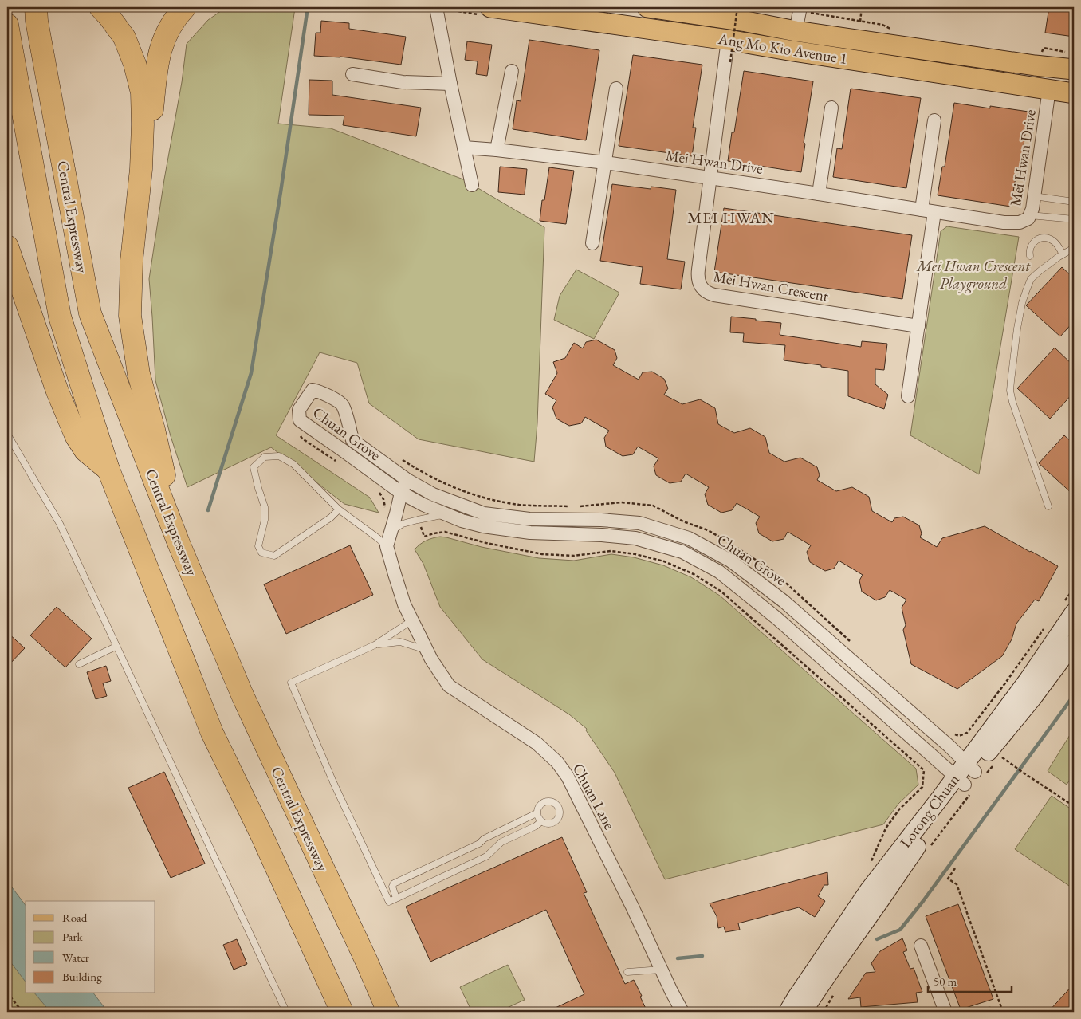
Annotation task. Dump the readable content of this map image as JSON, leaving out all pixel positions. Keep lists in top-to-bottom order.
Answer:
{
  "streets": {
    "highway": ["Central Expressway"],
    "main road": ["Ang Mo Kio Avenue 1", "Lorong Chuan"],
    "street": [
      "Mei Hwan Drive",
      "Mei Hwan Crescent",
      "Chuan Grove",
      "Chuan Lane"
    ]
  },
  "crossings": [
    ["Ang Mo Kio Avenue 1", "Mei Hwan Drive"],
    ["Ang Mo Kio Avenue 1", "Mei Hwan Crescent"],
    ["Mei Hwan Drive", "Mei Hwan Crescent"],
    ["Chuan Grove", "Lorong Chuan"]
  ],
  "districts": ["MEI HWAN"],
  "parks": ["Mei Hwan Crescent Playground"],
  "legend": [
    "Road",
    "Park",
    "Water",
    "Building"
  ],
  "scale_bar": "50 m"
}
